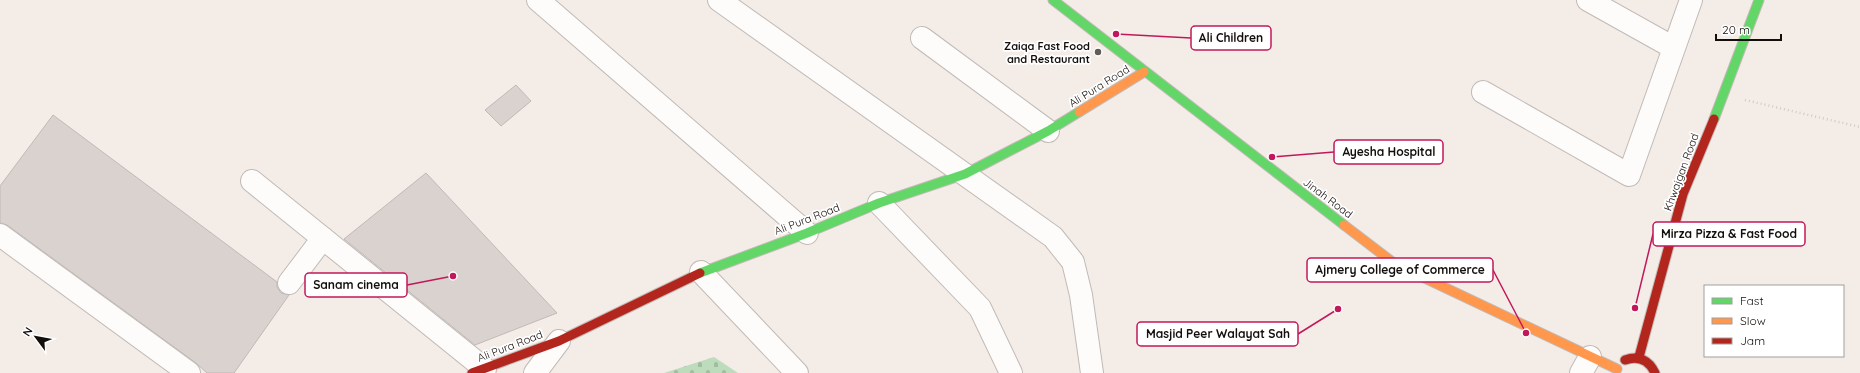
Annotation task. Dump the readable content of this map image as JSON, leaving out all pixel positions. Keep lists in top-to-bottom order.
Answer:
{
  "streets": {
    "street": ["Ali Pura Road", "Khwajgan Road", "Jinah Road"]
  },
  "crossings": [
    ["Ali Pura Road", "Jinah Road"]
  ],
  "places": [
    "Ali Children",
    "Zaiqa Fast Food and Restaurant",
    "Ayesha Hospital",
    "Sanam cinema",
    "Mirza Pizza & Fast Food",
    "Masjid Peer Walayat Sah",
    "Ajmery College of Commerce"
  ],
  "legend": ["Fast", "Slow", "Jam"],
  "scale_bar": "20 m",
  "north": "top left"
}
